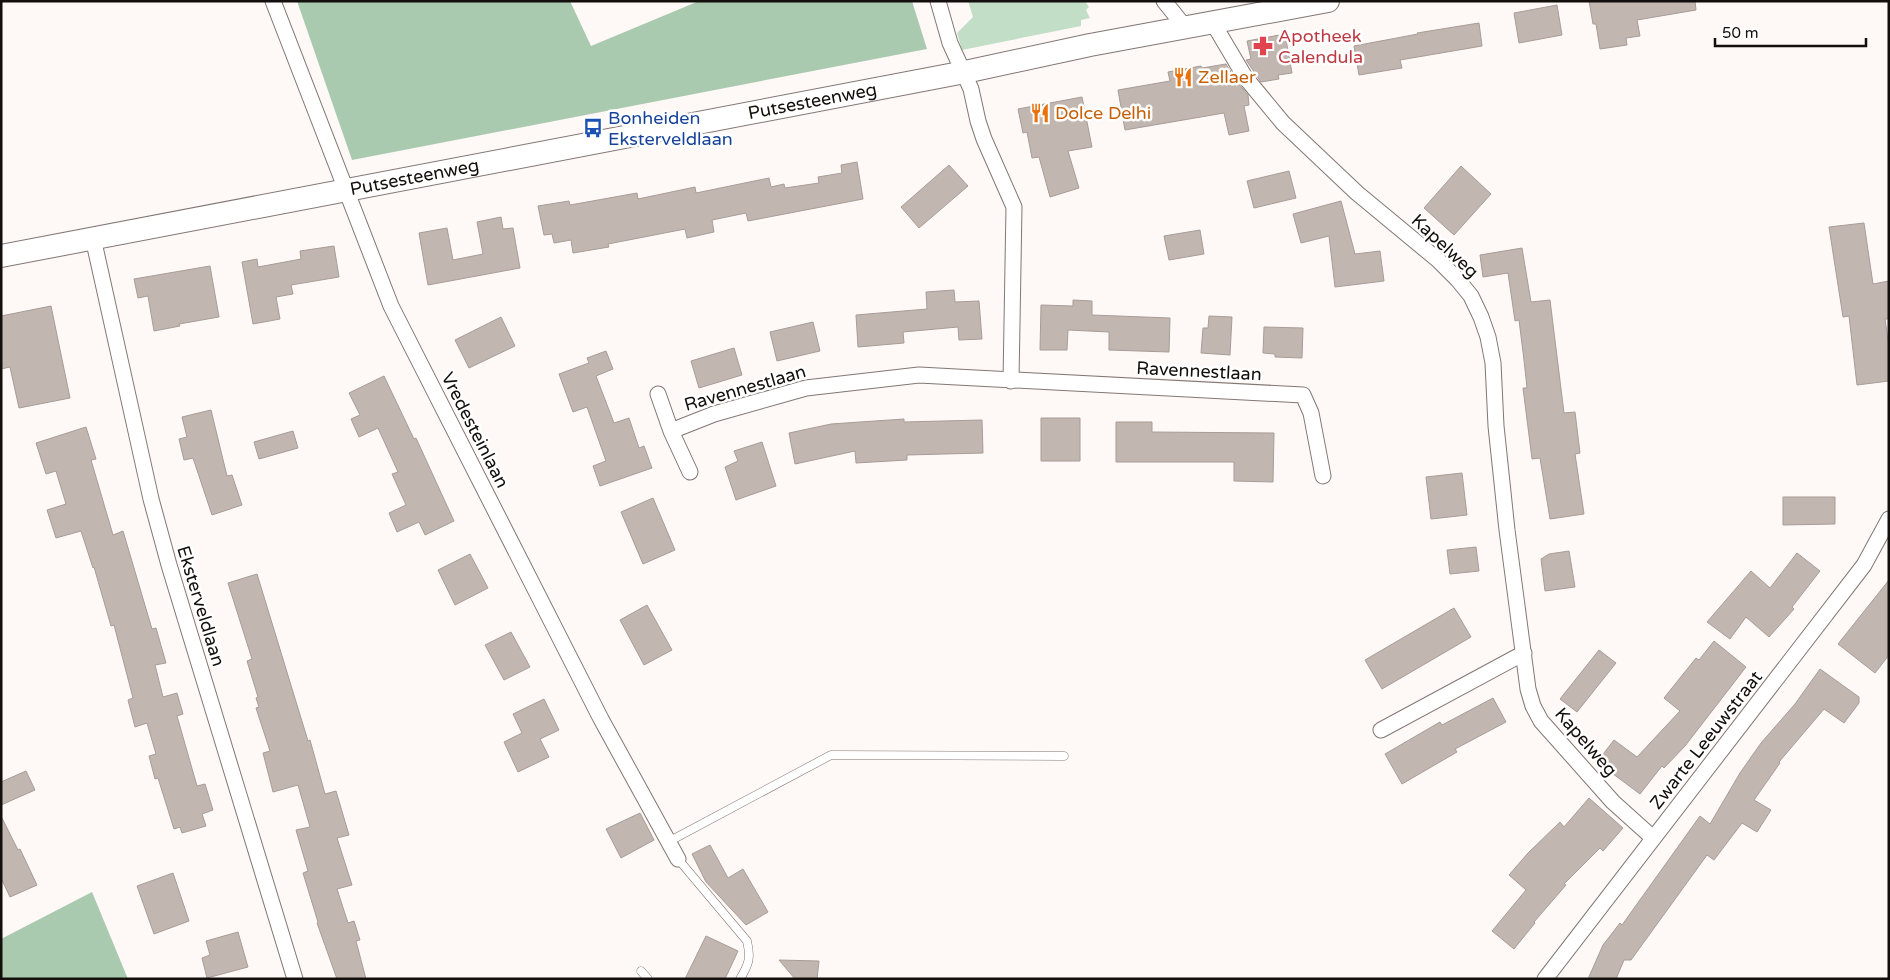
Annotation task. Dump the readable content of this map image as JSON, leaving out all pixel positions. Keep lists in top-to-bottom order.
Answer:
{
  "streets": {
    "main road": ["Putsesteenweg"],
    "street": [
      "Kapelweg",
      "Ravennestlaan",
      "Vredesteinlaan",
      "Eksterveldlaan",
      "Zwarte Leeuwstraat"
    ]
  },
  "crossings": [
    ["Putsesteenweg", "Kapelweg"],
    ["Putsesteenweg", "Vredesteinlaan"],
    ["Putsesteenweg", "Eksterveldlaan"],
    ["Kapelweg", "Zwarte Leeuwstraat"]
  ],
  "places": {
    "pharmacy": ["Apotheek Calendula"],
    "restaurant": ["Zellaer", "Dolce Delhi"],
    "bus stop": ["Bonheiden Eksterveldlaan"]
  },
  "scale_bar": "50 m"
}
